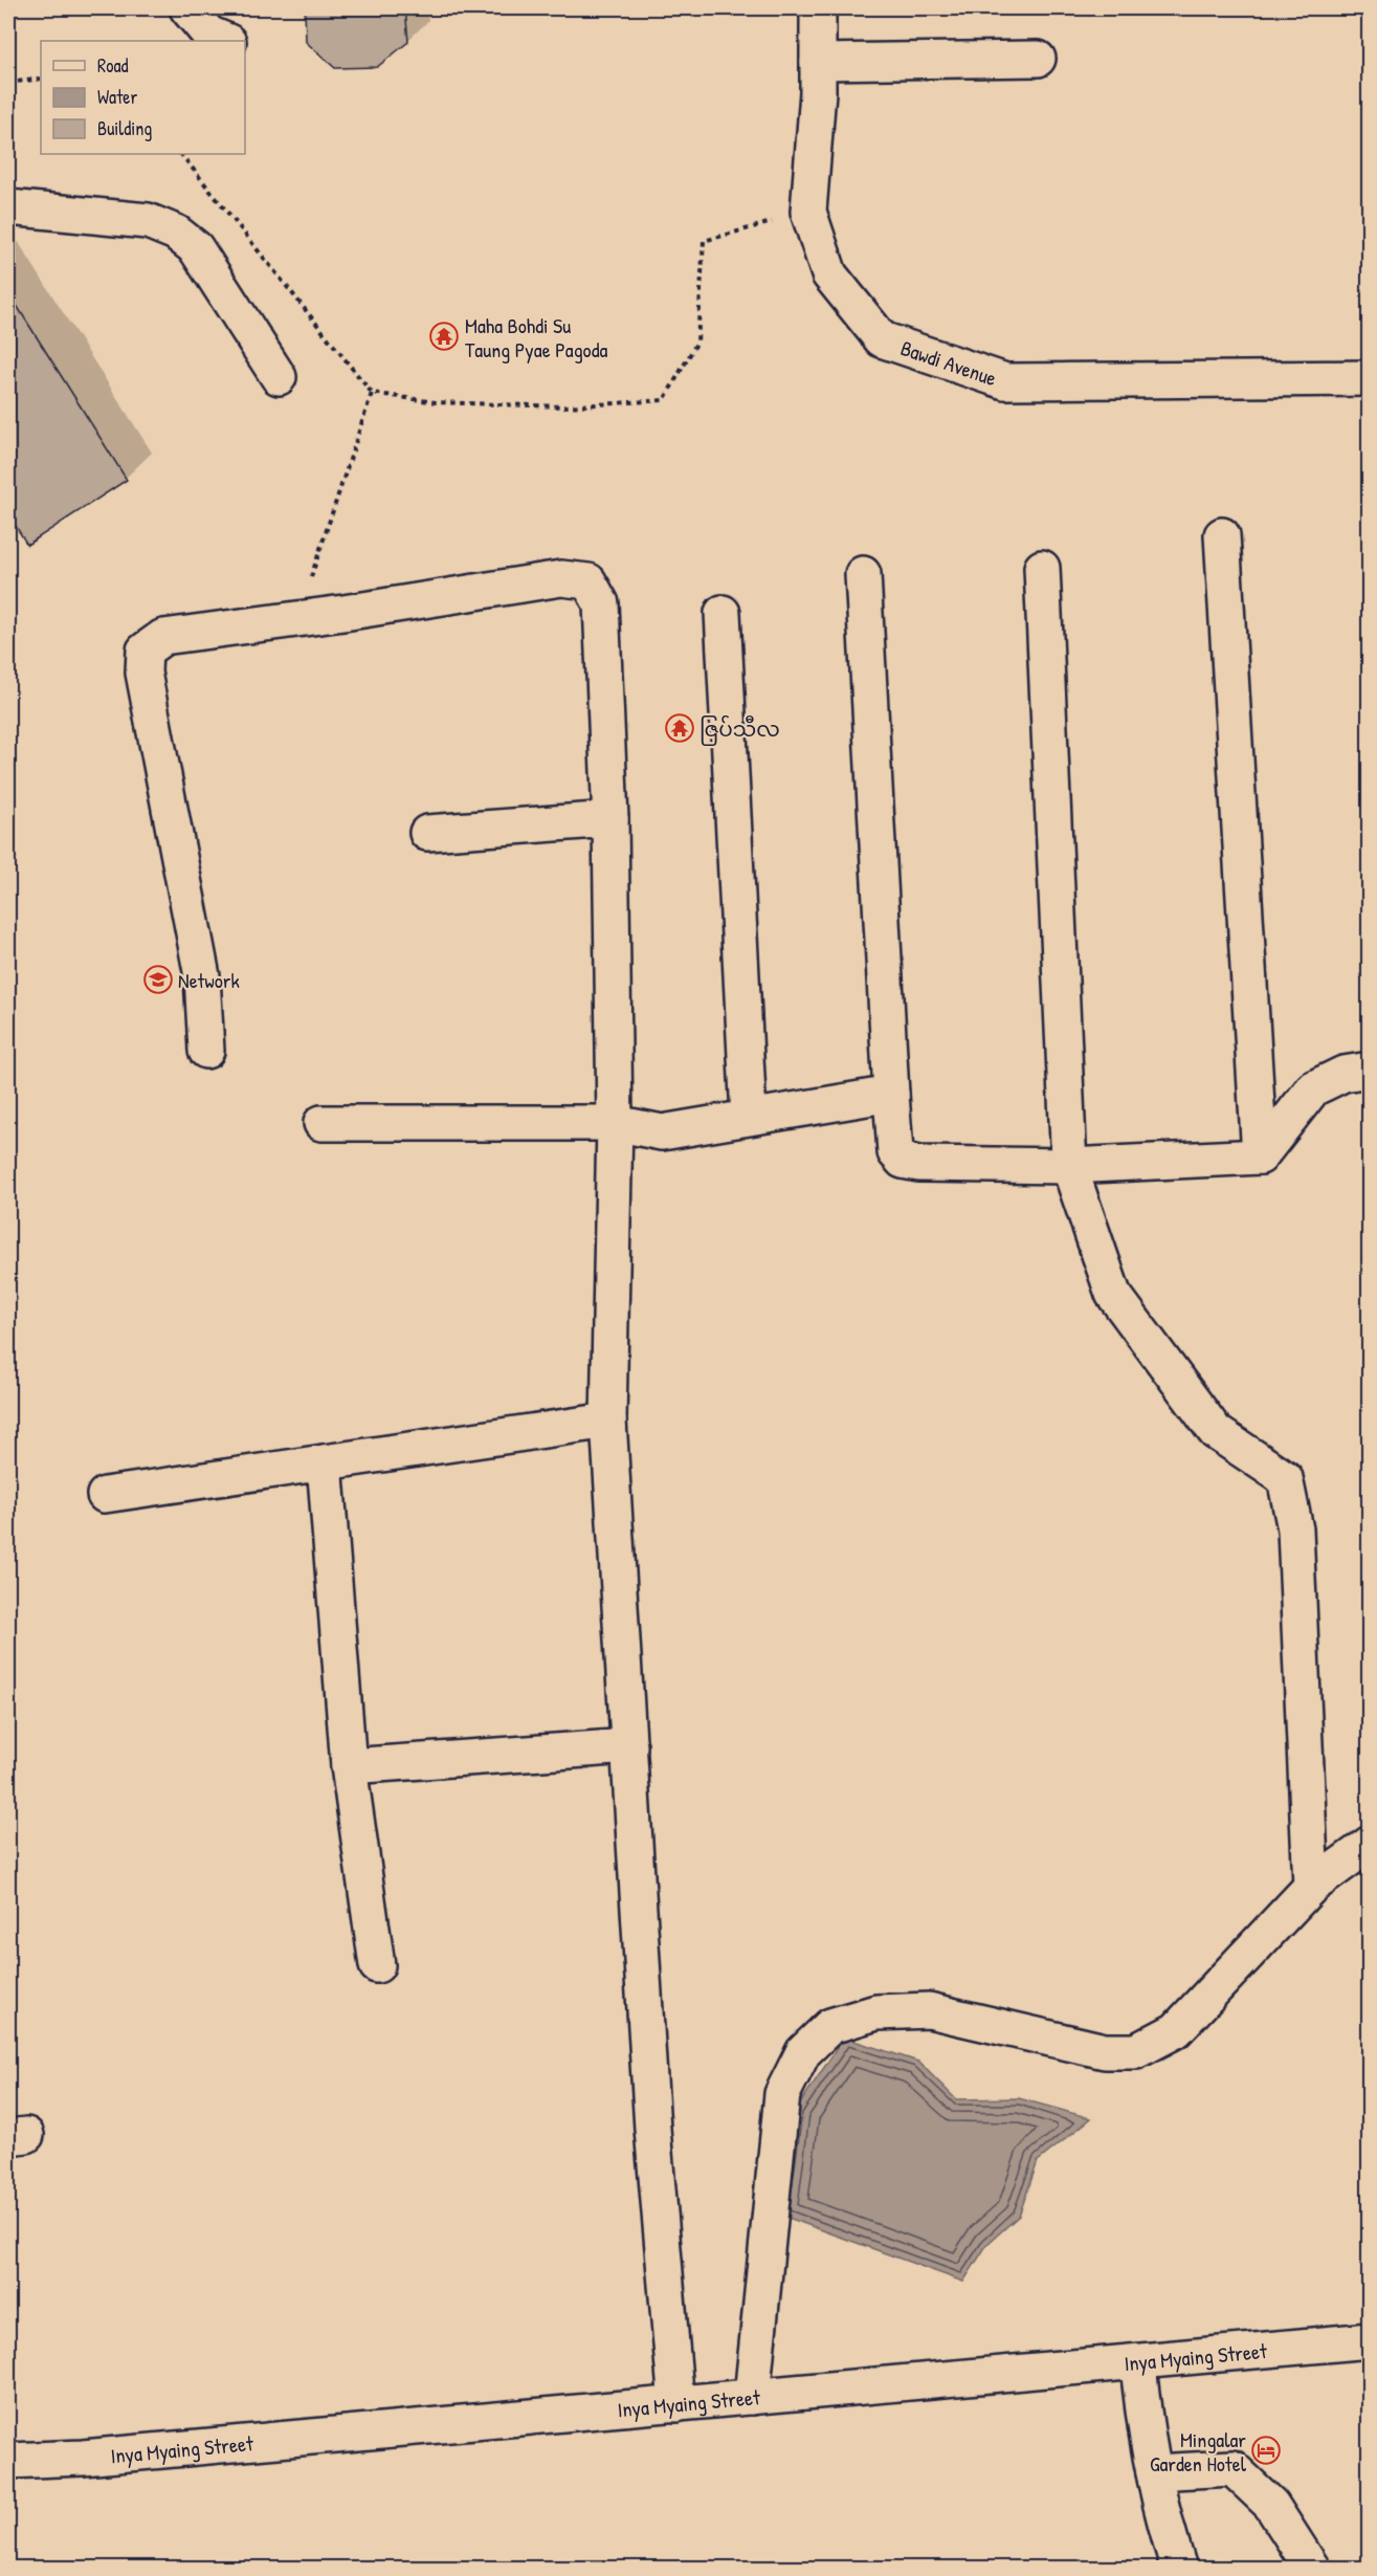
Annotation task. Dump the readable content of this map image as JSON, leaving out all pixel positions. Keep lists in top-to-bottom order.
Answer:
{
  "streets": {
    "street": ["Bawdi Avenue", "Inya Myaing Street"]
  },
  "places": {
    "temple": ["Maha Bohdi Su Taung Pyae Pagoda", "ဇြပ်သီလ"],
    "school or university": ["Network"],
    "hotel": ["Mingalar Garden Hotel"]
  },
  "legend": ["Road", "Water", "Building"]
}
